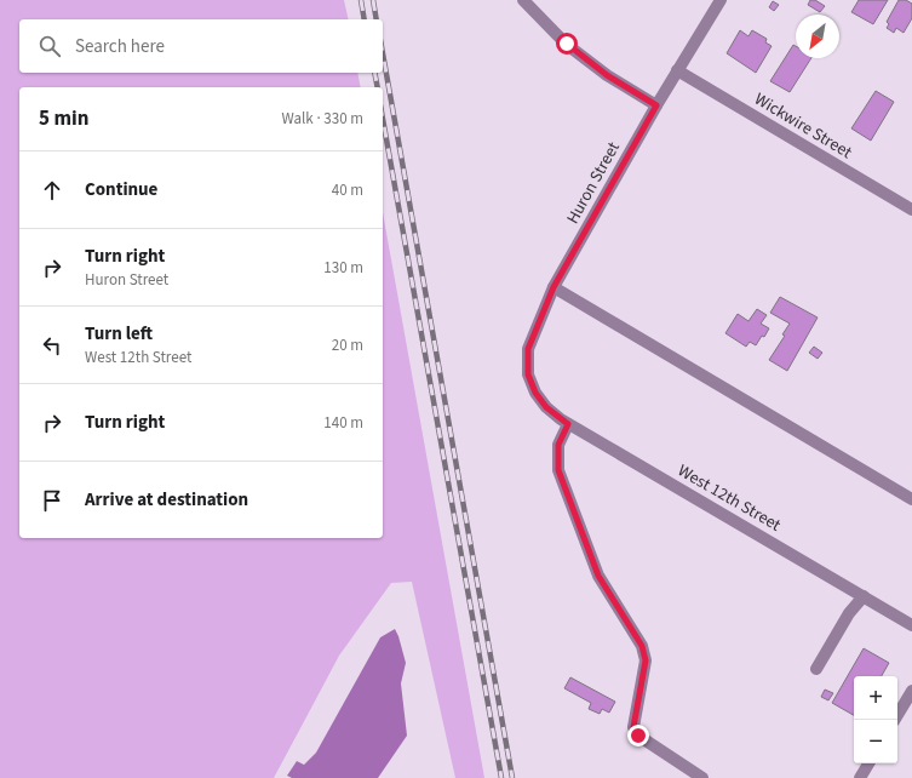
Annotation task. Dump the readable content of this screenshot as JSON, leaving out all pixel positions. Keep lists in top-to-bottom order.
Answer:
{
  "streets": {
    "street": ["Wickwire Street", "Huron Street", "West 12th Street"]
  },
  "crossings": [
    ["Wickwire Street", "Huron Street"],
    ["Huron Street", "West 12th Street"]
  ],
  "north": "bottom left",
  "page": {
    "search": "Search here",
    "heading": ["5 min", "Walk · 330 m"],
    "list": [
      ["Continue", "40 m"],
      ["Turn right", "Huron Street", "130 m"],
      ["Turn left", "West 12th Street", "20 m"],
      ["Turn right", "140 m"],
      "Arrive at destination"
    ],
    "map_buttons": ["+", "−"]
  }
}
